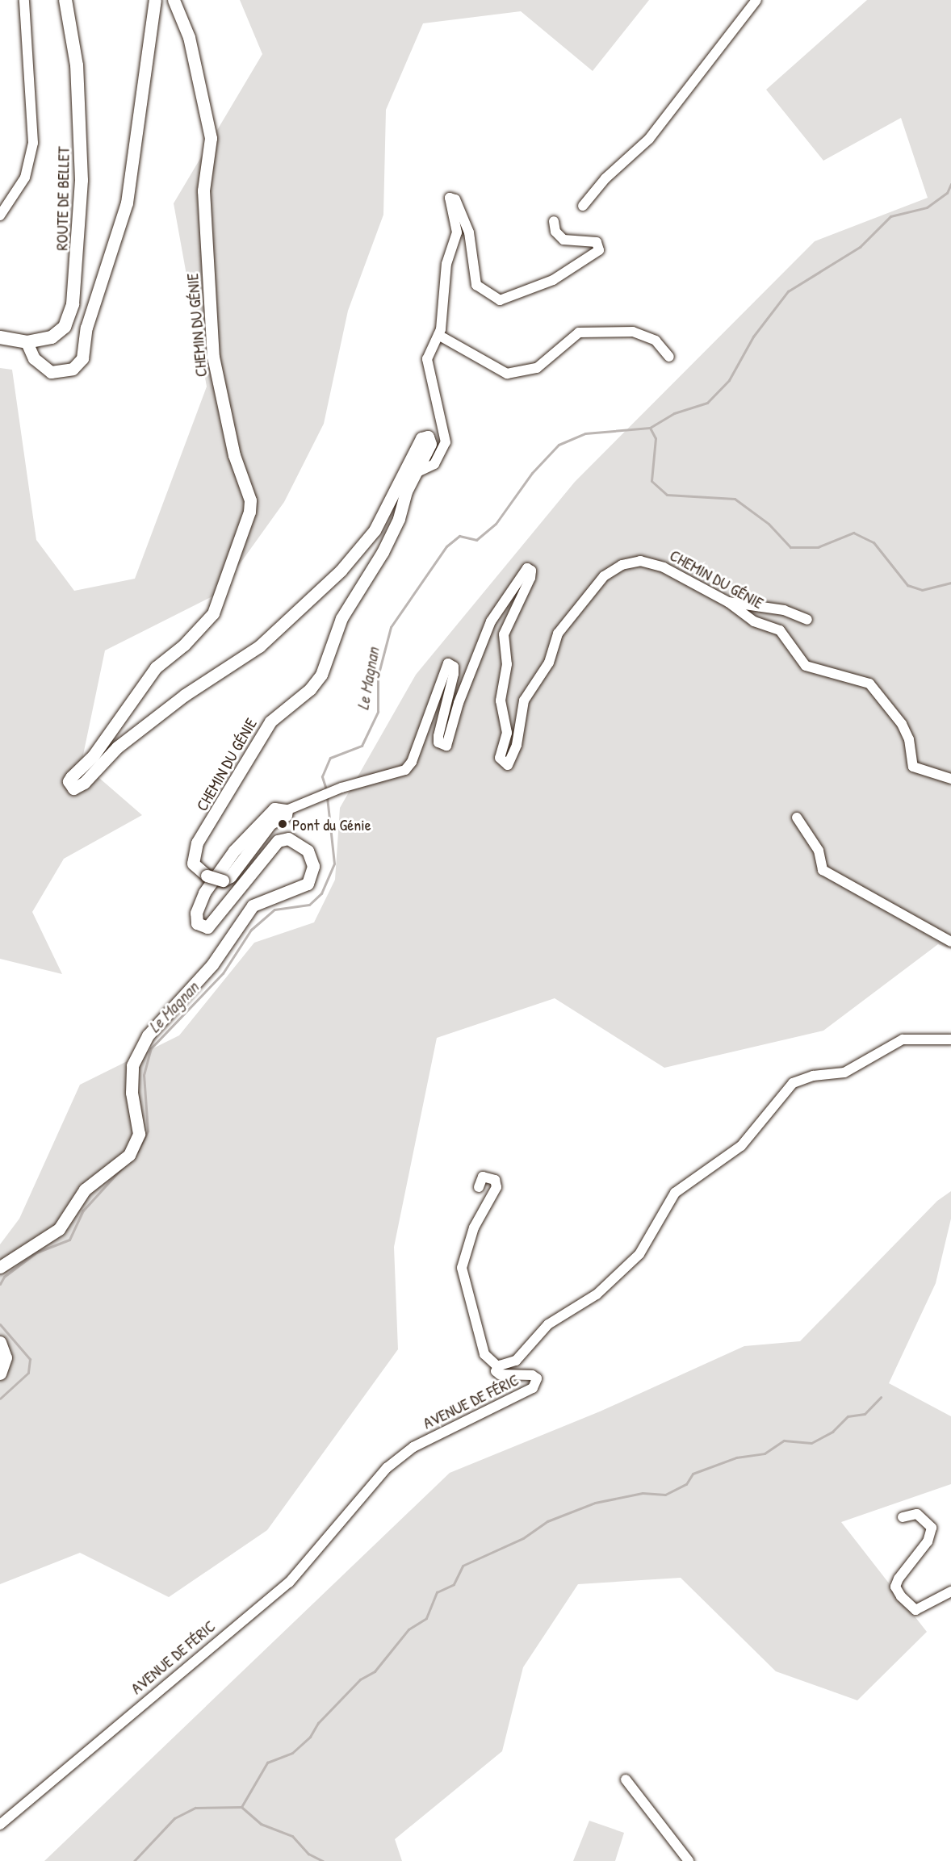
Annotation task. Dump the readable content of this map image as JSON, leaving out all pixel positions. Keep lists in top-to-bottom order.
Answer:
{
  "streets": {
    "main road": ["ROUTE DE BELLET"],
    "street": ["CHEMIN DU GÉNIE", "AVENUE DE FÉRIC"]
  },
  "water": ["Le Magnan"],
  "places": ["Pont du Génie"]
}
